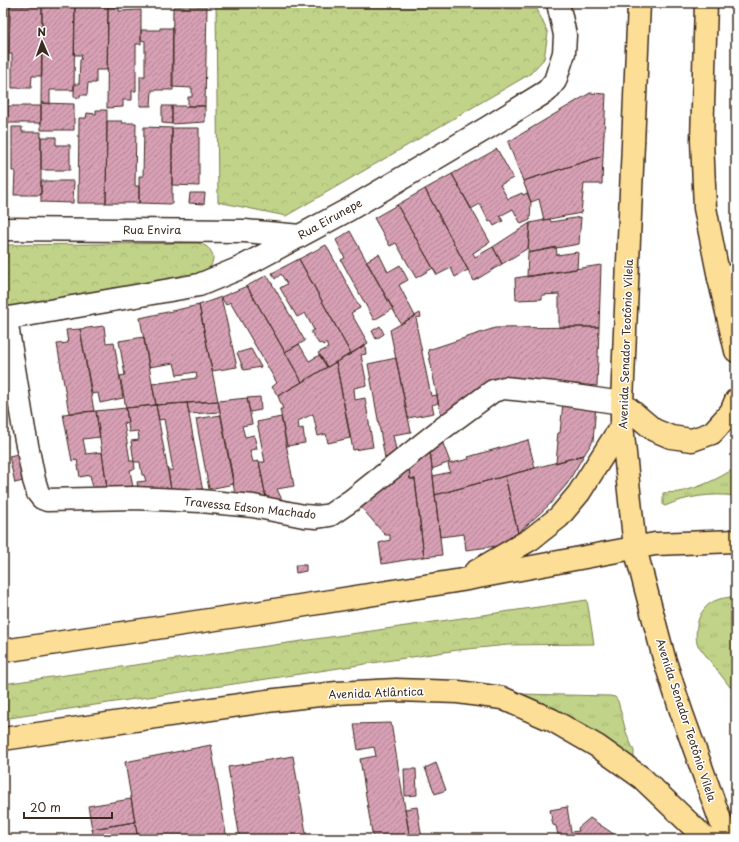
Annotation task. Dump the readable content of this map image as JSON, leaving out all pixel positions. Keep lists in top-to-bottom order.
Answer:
{
  "streets": {
    "main road": ["Avenida Senador Teotônio Vilela", "Avenida Atlântica"],
    "street": ["Rua Eirunepe", "Rua Envira", "Travessa Edson Machado"]
  },
  "crossings": [
    ["Rua Eirunepe", "Rua Envira"],
    ["Rua Eirunepe", "Travessa Edson Machado"],
    ["Avenida Senador Teotônio Vilela", "Travessa Edson Machado"]
  ],
  "scale_bar": "20 m",
  "north": "top"
}
